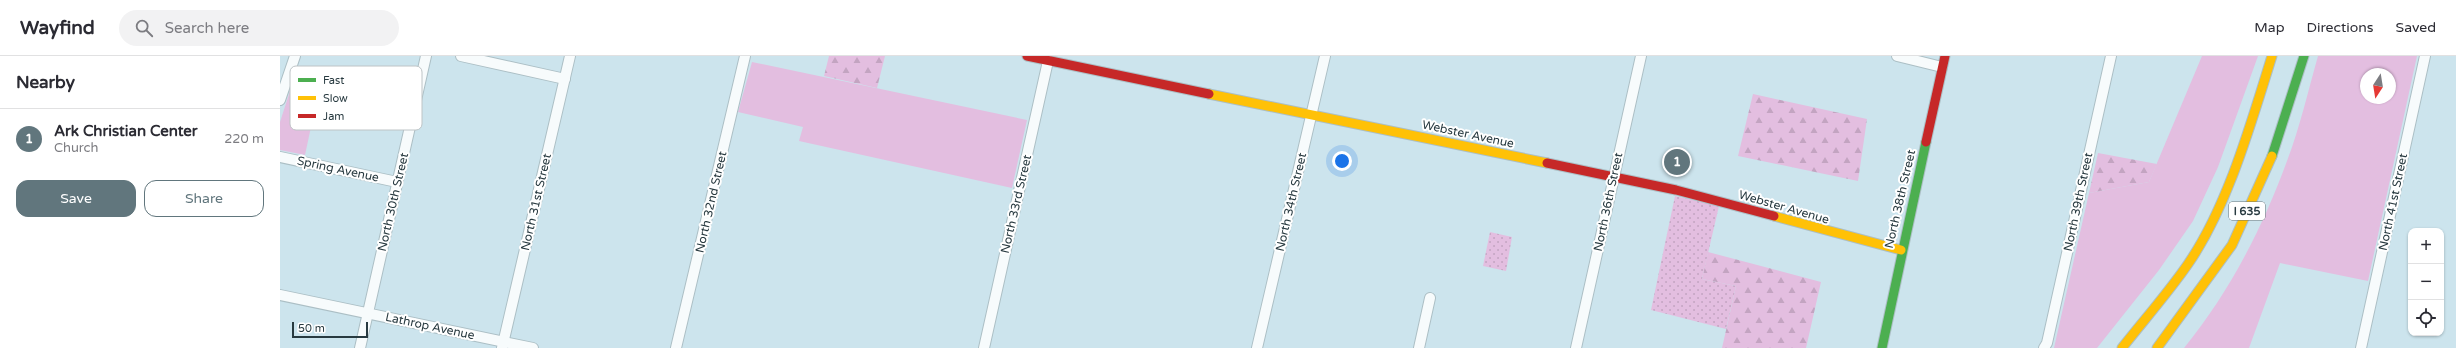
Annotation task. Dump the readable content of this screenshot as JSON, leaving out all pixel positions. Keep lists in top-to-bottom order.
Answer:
{
  "streets": {
    "main road": ["Webster Avenue", "North 38th Street", "I 635"],
    "street": [
      "Spring Avenue",
      "North 30th Street",
      "North 31st Street",
      "North 32nd Street",
      "North 34th Street",
      "North 36th Street",
      "North 39th Street",
      "North 41st Street",
      "North 33rd Street",
      "Lathrop Avenue"
    ]
  },
  "crossings": [
    ["Webster Avenue", "North 38th Street"],
    ["Webster Avenue", "North 34th Street"],
    ["Webster Avenue", "North 36th Street"],
    ["Webster Avenue", "North 33rd Street"],
    ["Spring Avenue", "North 30th Street"],
    ["North 30th Street", "Lathrop Avenue"],
    ["North 31st Street", "Lathrop Avenue"]
  ],
  "legend": ["Fast", "Slow", "Jam"],
  "scale_bar": "50 m",
  "north": "bottom",
  "page": {
    "header": "Wayfind",
    "search": "Search here",
    "nav": ["Map", "Directions", "Saved"],
    "heading": "Nearby",
    "list": [
      {
        "mark": "1",
        "name": "Ark Christian Center",
        "note": "Church",
        "value": "220 m"
      }
    ],
    "pins": "1",
    "buttons": ["Save", "Share"],
    "map_buttons": ["+", "−"],
    "scale": "50 m"
  }
}
